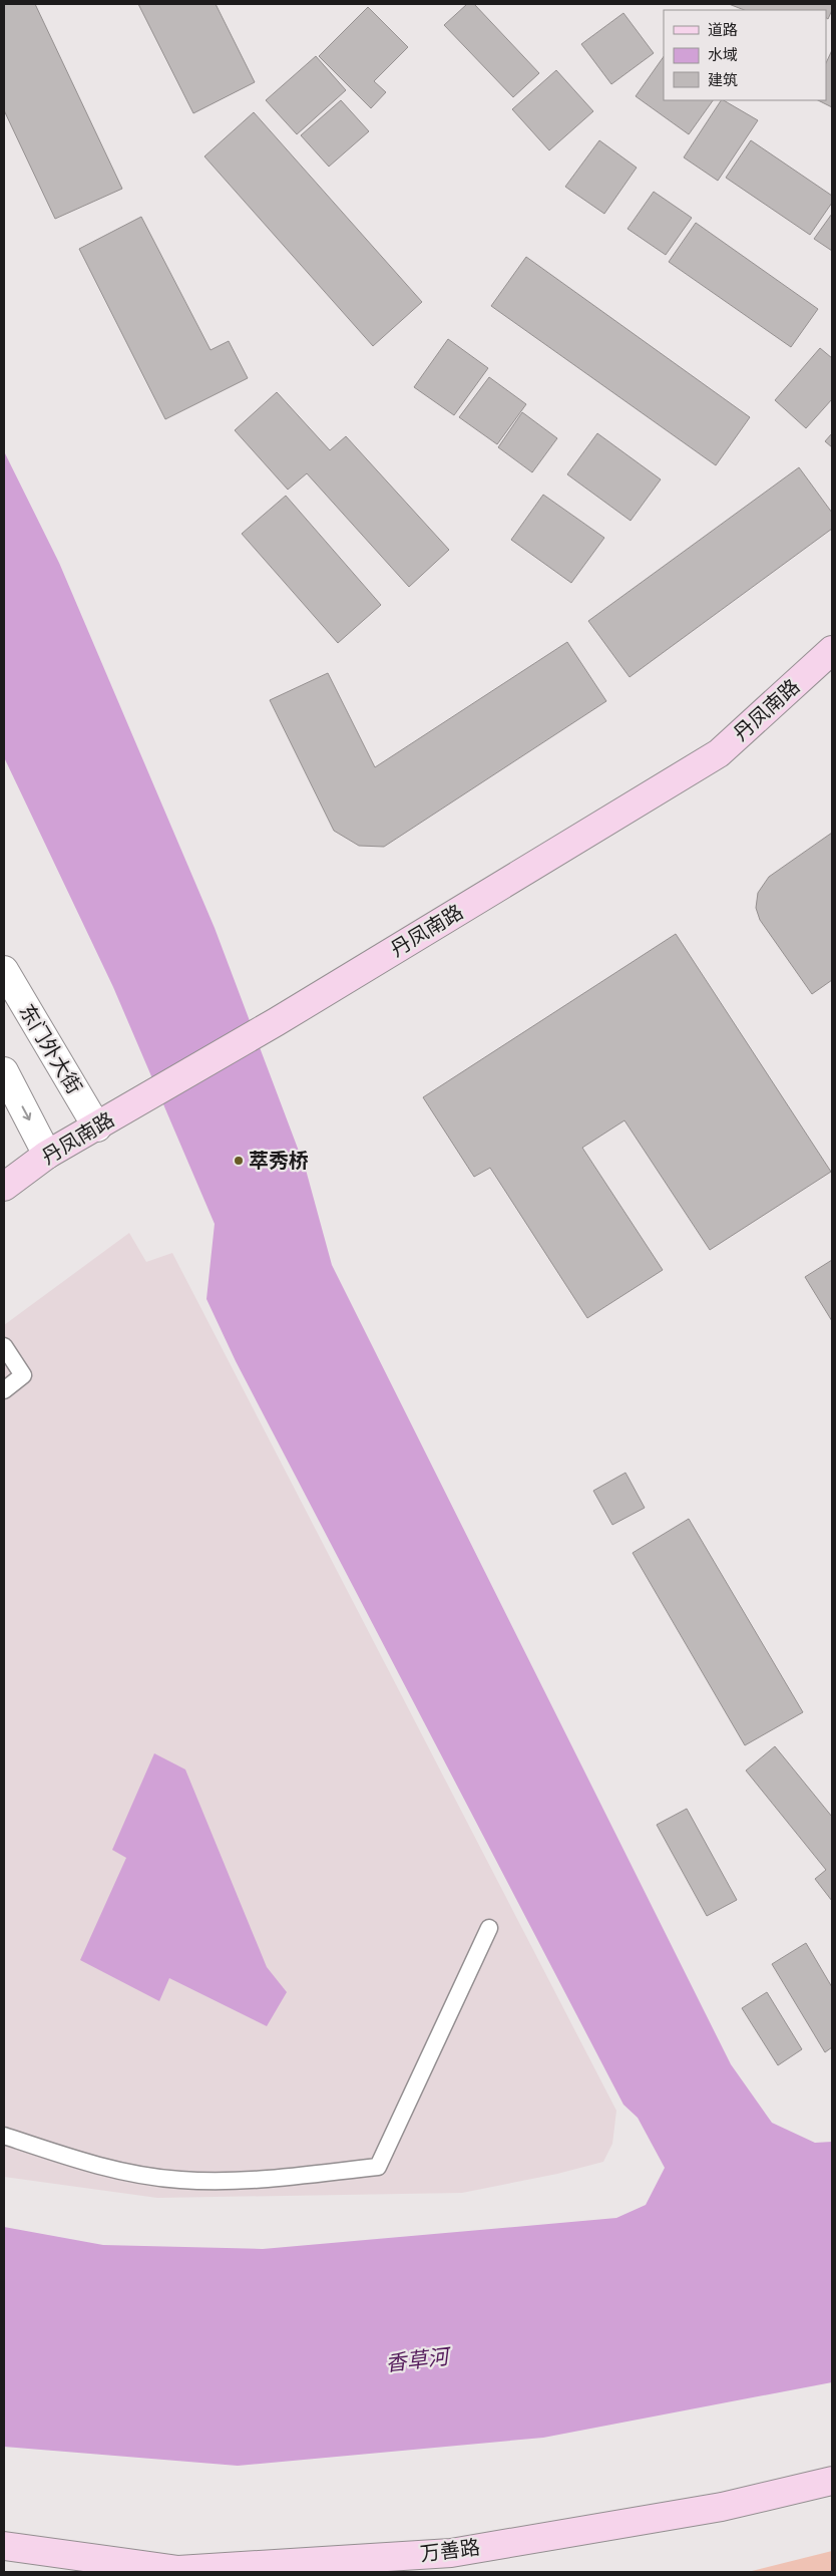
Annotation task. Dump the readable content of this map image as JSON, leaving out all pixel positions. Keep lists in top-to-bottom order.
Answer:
{
  "streets": {
    "main road": ["丹凤南路", "万善路"],
    "street": ["东门外大街"]
  },
  "crossings": [
    ["丹凤南路", "东门外大街"]
  ],
  "water": ["香草河"],
  "places": ["萃秀桥"],
  "legend": ["道路", "水域", "建筑"]
}
